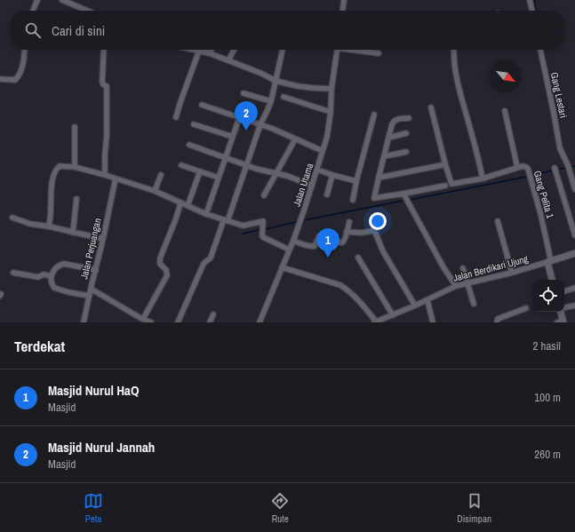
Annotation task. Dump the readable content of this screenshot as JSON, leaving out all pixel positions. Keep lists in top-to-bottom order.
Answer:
{
  "streets": {
    "street": [
      "Gang Lestari",
      "Jalan Utama",
      "Gang Pelita 1",
      "Jalan Perjuangan",
      "Jalan Berdikari Ujung"
    ]
  },
  "crossings": [
    ["Gang Pelita 1", "Jalan Berdikari Ujung"]
  ],
  "north": "bottom right",
  "page": {
    "search": "Cari di sini",
    "pins": ["2", "1"],
    "heading": ["Terdekat", "2 hasil"],
    "list": [
      {
        "mark": "1",
        "name": "Masjid Nurul HaQ",
        "note": "Masjid",
        "value": "100 m"
      },
      {
        "mark": "2",
        "name": "Masjid Nurul Jannah",
        "note": "Masjid",
        "value": "260 m"
      }
    ],
    "nav": ["Peta", "Rute", "Disimpan"]
  }
}
